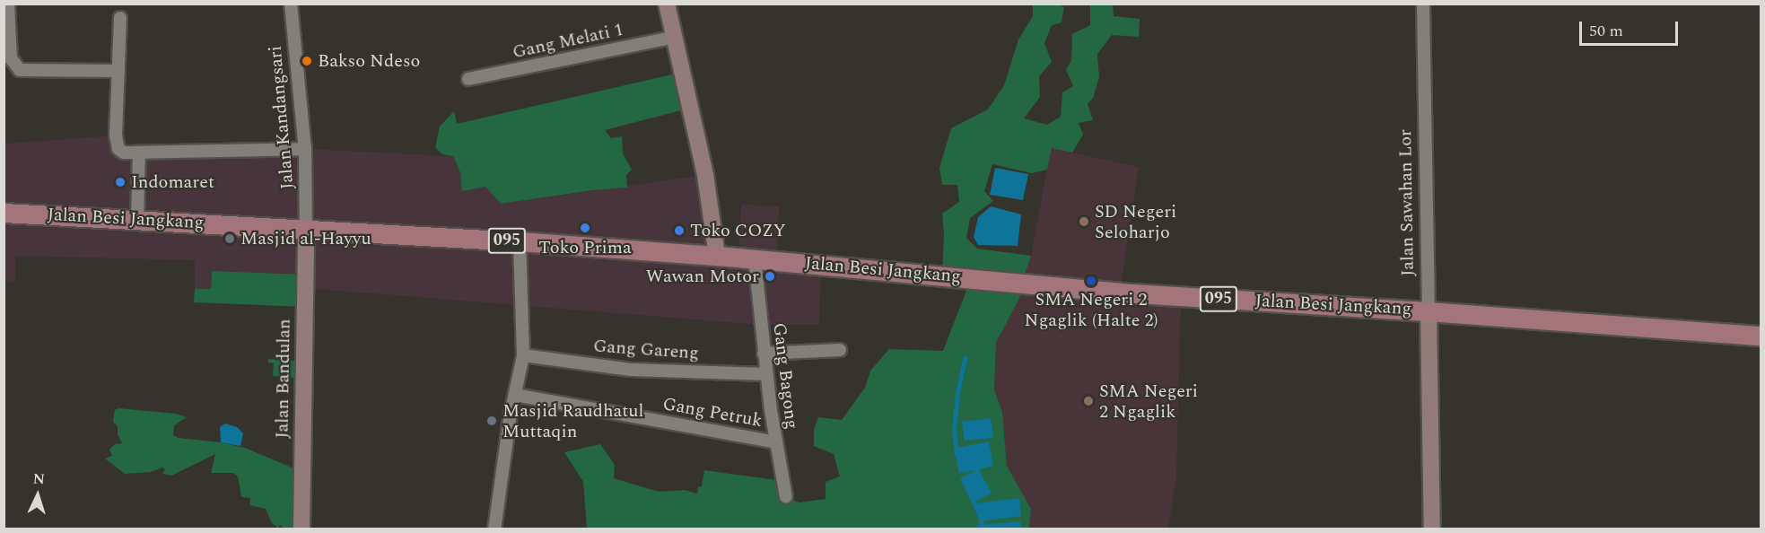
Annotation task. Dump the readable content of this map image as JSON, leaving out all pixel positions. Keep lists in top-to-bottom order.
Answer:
{
  "streets": {
    "main road": ["Jalan Besi Jangkang", "095"],
    "street": [
      "Gang Melati 1",
      "Jalan Kandangsari",
      "Jalan Sawahan Lor",
      "Gang Gareng",
      "Gang Bagong",
      "Jalan Bandulan",
      "Gang Petruk"
    ]
  },
  "crossings": [
    ["Jalan Kandangsari", "Jalan Besi Jangkang"],
    ["Jalan Kandangsari", "Jalan Bandulan"],
    ["Jalan Sawahan Lor", "Jalan Besi Jangkang"],
    ["Jalan Besi Jangkang", "Gang Bagong"],
    ["Jalan Besi Jangkang", "Jalan Bandulan"],
    ["Gang Gareng", "Gang Bagong"],
    ["Gang Bagong", "Gang Petruk"]
  ],
  "places": [
    "Bakso Ndeso",
    "Indomaret",
    "SD Negeri Seloharjo",
    "Toko Prima",
    "Toko COZY",
    "Masjid al-Hayyu",
    "Wawan Motor",
    "SMA Negeri 2 Ngaglik (Halte 2)",
    "SMA Negeri 2 Ngaglik",
    "Masjid Raudhatul Muttaqin"
  ],
  "scale_bar": "50 m",
  "north": "top"
}
